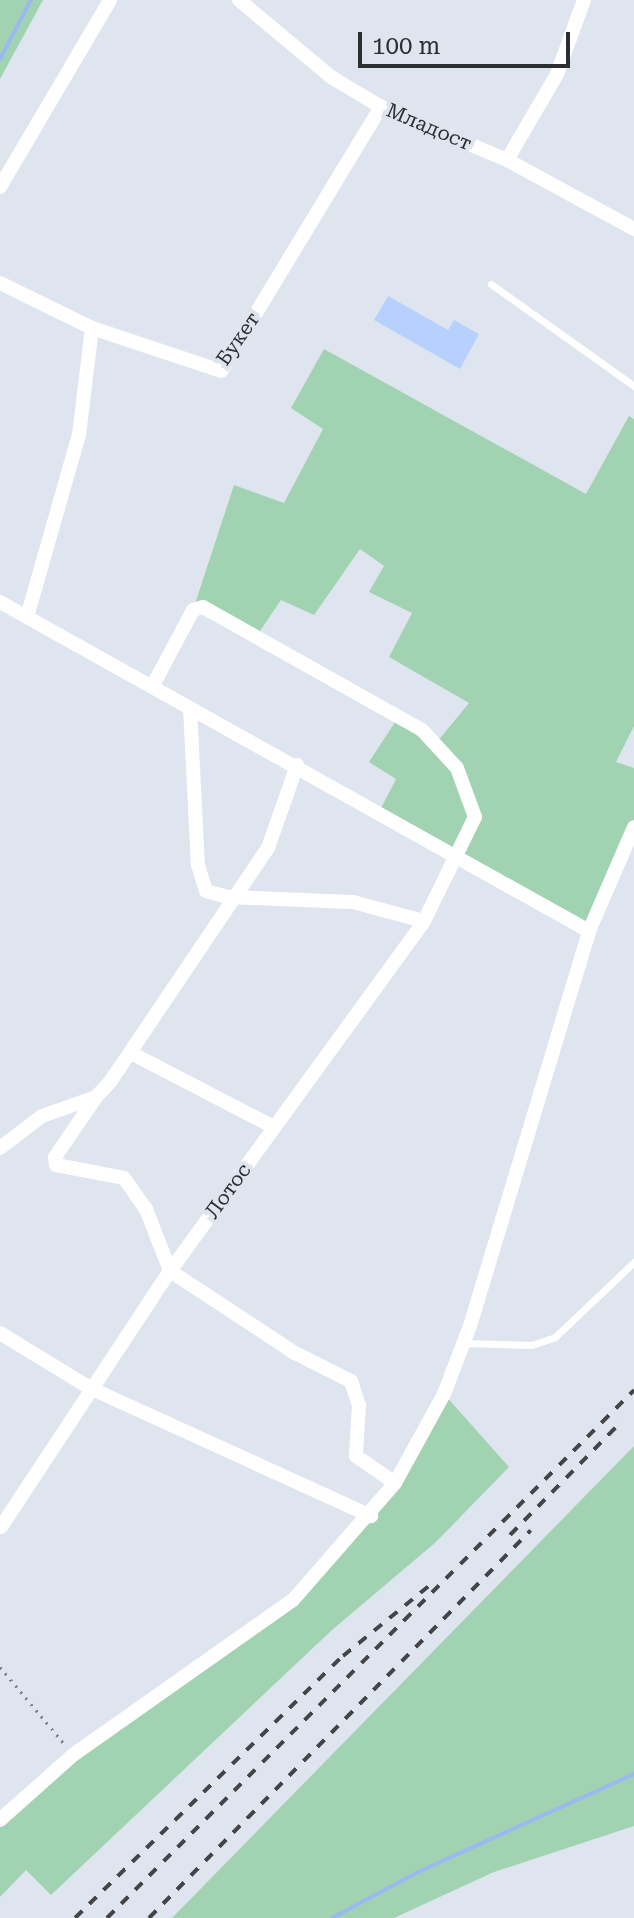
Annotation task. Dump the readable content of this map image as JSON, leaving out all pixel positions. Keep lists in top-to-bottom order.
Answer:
{
  "streets": {
    "street": ["Младост", "Букет", "Лотос"]
  },
  "crossings": [
    ["Младост", "Букет"]
  ],
  "scale_bar": "100 m"
}
